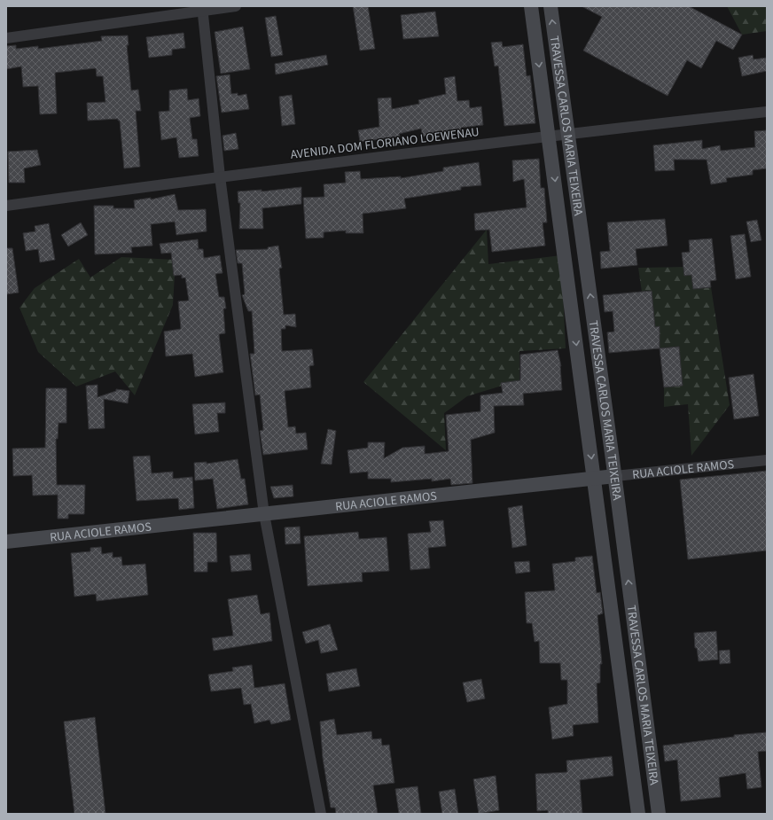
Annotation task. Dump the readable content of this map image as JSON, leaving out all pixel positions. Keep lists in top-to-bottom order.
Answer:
{
  "streets": {
    "main road": ["TRAVESSA CARLOS MARIA TEIXEIRA", "RUA ACIOLE RAMOS"],
    "street": ["AVENIDA DOM FLORIANO LOEWENAU"]
  },
  "crossings": [
    ["TRAVESSA CARLOS MARIA TEIXEIRA", "AVENIDA DOM FLORIANO LOEWENAU"],
    ["TRAVESSA CARLOS MARIA TEIXEIRA", "RUA ACIOLE RAMOS"]
  ]
}
